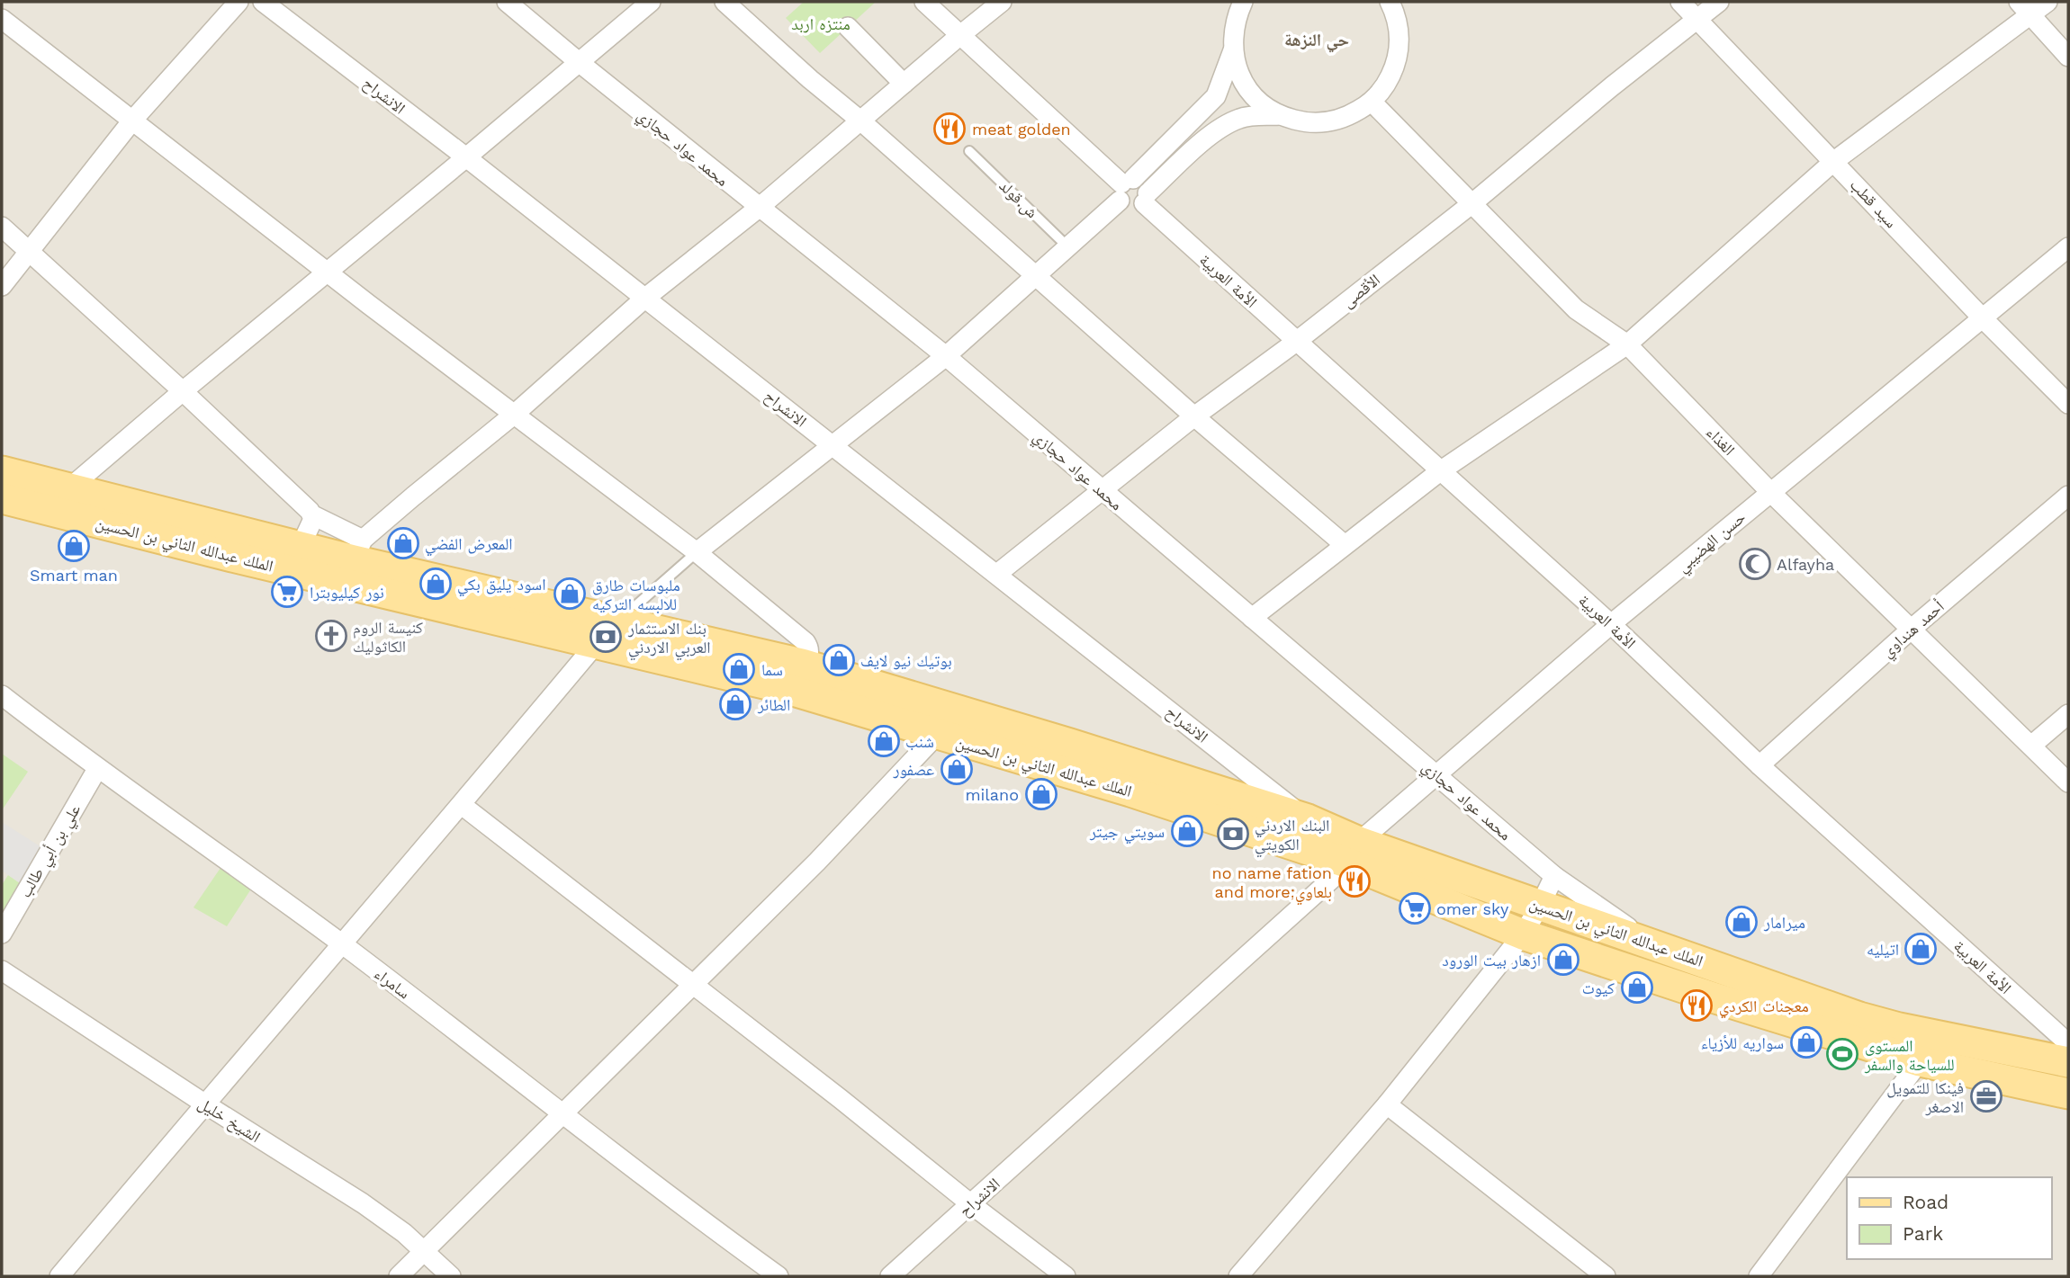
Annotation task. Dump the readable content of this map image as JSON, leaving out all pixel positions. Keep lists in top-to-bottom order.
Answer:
{
  "streets": {
    "main road": ["الملك عبدالله الثاني بن الحسين"],
    "street": [
      "الانشراح",
      "محمد عواد حجازي",
      "سيد قطب",
      "الأمة العربية",
      "الأقصى",
      "الغذاء",
      "حسن الهضيبي",
      "أحمد هنداوي",
      "علي بن أبي طالب",
      "سامراء",
      "الشيخ خليل"
    ],
    "lane": ["ش.قولد"]
  },
  "crossings": [
    ["الانشراح", "الأقصى"],
    ["الانشراح", "حسن الهضيبي"],
    ["الانشراح", "الملك عبدالله الثاني بن الحسين"],
    ["محمد عواد حجازي", "الأقصى"],
    ["محمد عواد حجازي", "حسن الهضيبي"],
    ["محمد عواد حجازي", "الملك عبدالله الثاني بن الحسين"],
    ["سيد قطب", "الأقصى"],
    ["سيد قطب", "حسن الهضيبي"],
    ["الأمة العربية", "الأقصى"],
    ["الأمة العربية", "حسن الهضيبي"],
    ["الأمة العربية", "أحمد هنداوي"],
    ["الأقصى", "الغذاء"],
    ["الغذاء", "حسن الهضيبي"],
    ["الغذاء", "أحمد هنداوي"],
    ["حسن الهضيبي", "الملك عبدالله الثاني بن الحسين"],
    ["علي بن أبي طالب", "سامراء"]
  ],
  "districts": ["حي النزهة"],
  "parks": ["منتزه اربد"],
  "places": {
    "restaurant": ["meat golden", "no name fation and more;بلعاوي", "معجنات الكردي"],
    "shop": [
      "المعرض الفضي",
      "Smart man",
      "اسود يليق بكي",
      "ملبوسات طارق للالبسه التركيه",
      "بوتيك نيو لايف",
      "سما",
      "الطائر",
      "شنب",
      "عصفور",
      "milano",
      "سويتي جيتر",
      "ميرامار",
      "اتيليه",
      "ازهار بيت الورود",
      "كيوت",
      "سواريه للأزياء"
    ],
    "mosque": ["Alfayha"],
    "supermarket": ["نور كيليوبترا", "omer sky"],
    "church": ["كنيسة الروم الكاثوليك"],
    "bank": ["بنك الاستثمار العربي الاردني", "البنك الاردني الكويتي"],
    "sports": ["المستوى للسياحة والسفر"],
    "office": ["فينكا للتمويل الاصغر"]
  },
  "legend": ["Road", "Park"]
}
